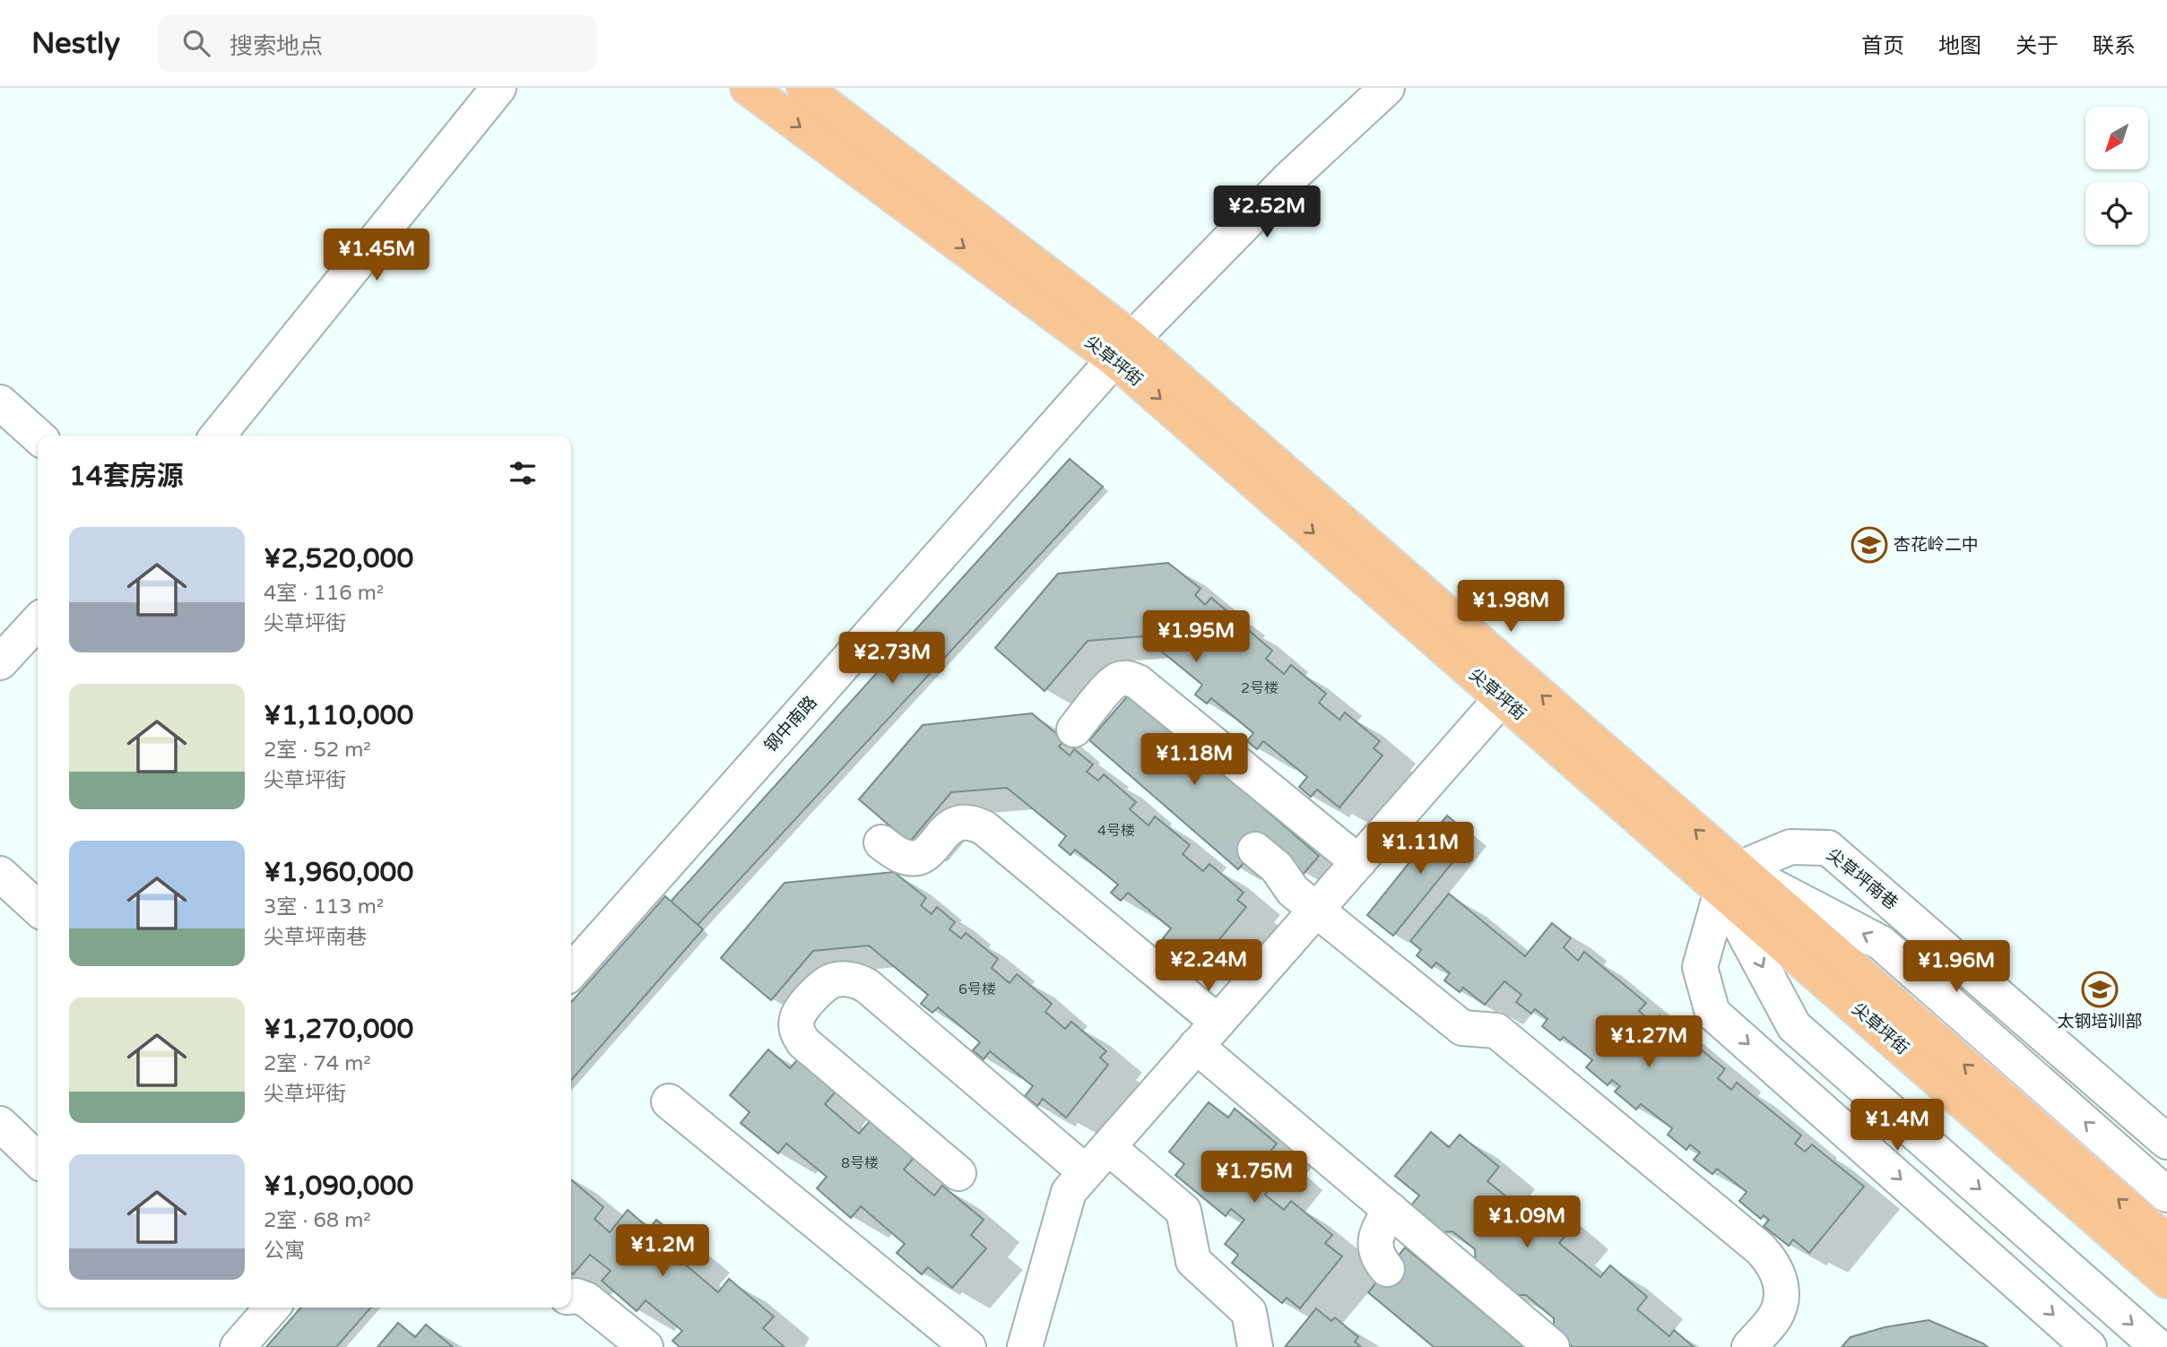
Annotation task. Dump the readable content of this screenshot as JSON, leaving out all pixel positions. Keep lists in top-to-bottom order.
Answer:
{
  "streets": {
    "main road": ["尖草坪街"],
    "street": ["钢中南路", "尖草坪南巷"]
  },
  "crossings": [
    ["尖草坪街", "钢中南路"],
    ["尖草坪街", "尖草坪南巷"]
  ],
  "places": {
    "school or university": ["杏花岭二中", "太钢培训部"]
  },
  "house_numbers": [
    "2号楼",
    "4号楼",
    "6号楼",
    "8号楼"
  ],
  "north": "bottom left",
  "page": {
    "header": "Nestly",
    "search": "搜索地点",
    "nav": [
      "首页",
      "地图",
      "关于",
      "联系"
    ],
    "price": [
      "¥2.52M",
      "¥1.45M",
      "¥1.98M",
      "¥1.95M",
      "¥2.73M",
      "¥1.18M",
      "¥1.11M",
      "¥2.24M",
      "¥1.96M",
      "¥1.27M",
      "¥1.4M",
      "¥1.75M",
      "¥1.09M",
      "¥1.2M"
    ],
    "heading": "14套房源",
    "list": [
      {
        "name": "¥2,520,000",
        "note": "4室 · 116 m² · 尖草坪街"
      },
      {
        "name": "¥1,110,000",
        "note": "2室 · 52 m² · 尖草坪街"
      },
      {
        "name": "¥1,960,000",
        "note": "3室 · 113 m² · 尖草坪南巷"
      },
      {
        "name": "¥1,270,000",
        "note": "2室 · 74 m² · 尖草坪街"
      },
      {
        "name": "¥1,090,000",
        "note": "2室 · 68 m² · 公寓"
      }
    ]
  }
}
